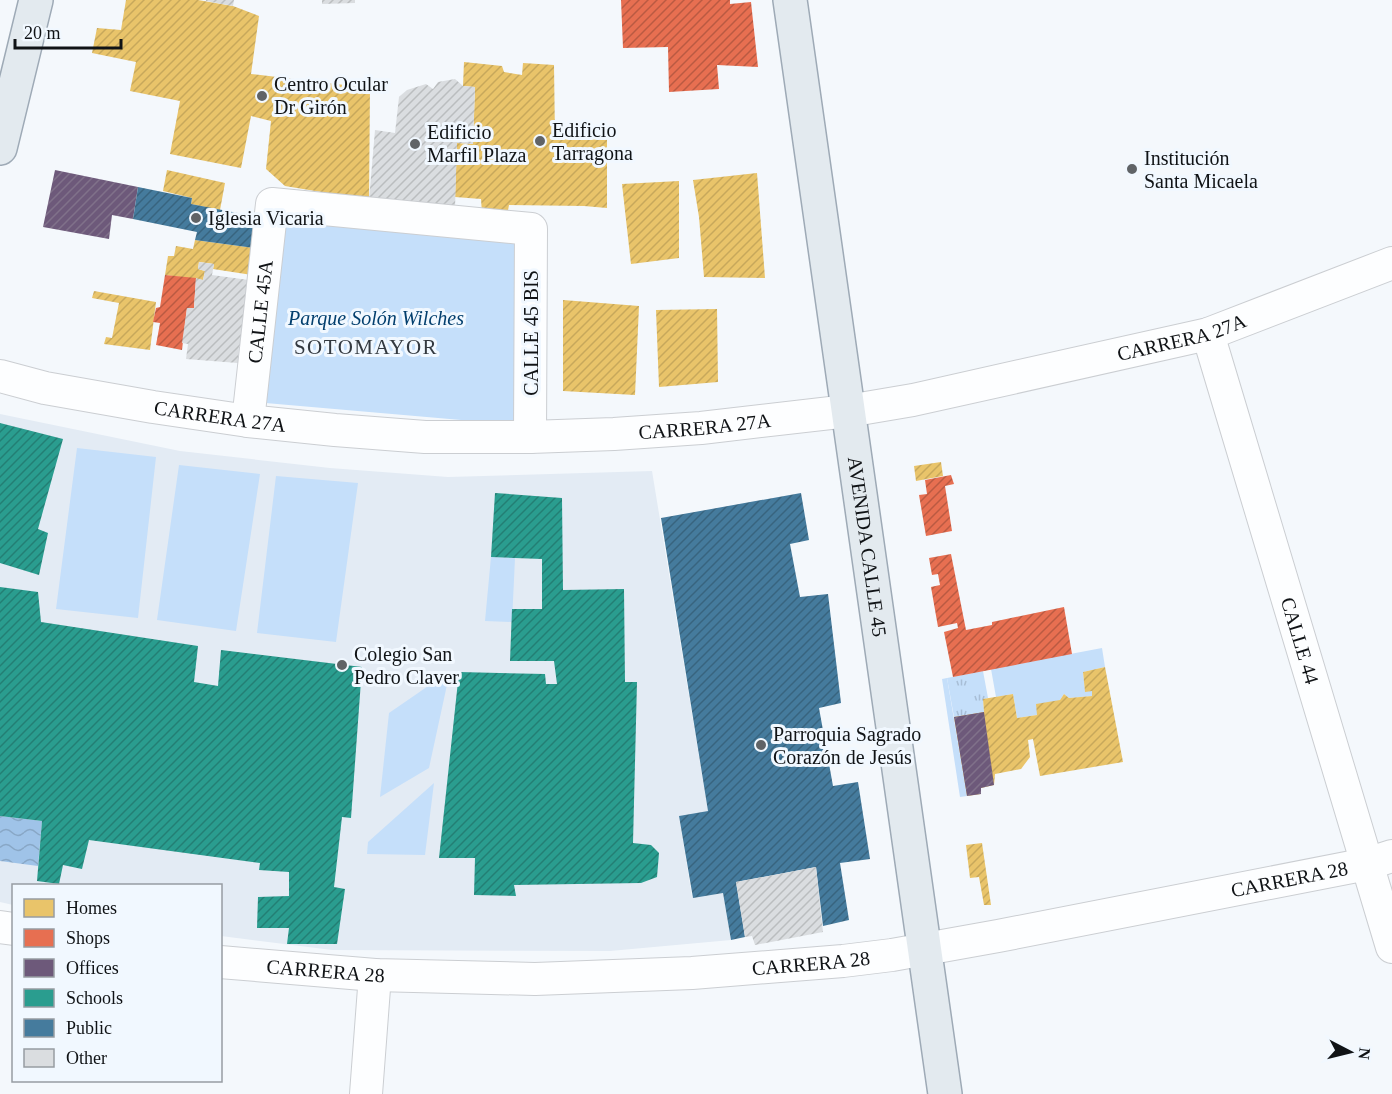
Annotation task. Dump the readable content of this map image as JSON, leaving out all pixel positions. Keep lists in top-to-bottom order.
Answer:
{
  "streets": {
    "main road": ["AVENIDA CALLE 45"],
    "street": [
      "CALLE 45A",
      "CALLE 45 BIS",
      "CARRERA 27A",
      "CALLE 44",
      "CARRERA 28"
    ]
  },
  "crossings": [
    ["CALLE 45A", "CALLE 45 BIS"],
    ["CALLE 45A", "CARRERA 27A"],
    ["CALLE 45 BIS", "CARRERA 27A"],
    ["CARRERA 27A", "AVENIDA CALLE 45"],
    ["CARRERA 27A", "CALLE 44"],
    ["AVENIDA CALLE 45", "CARRERA 28"],
    ["CALLE 44", "CARRERA 28"]
  ],
  "districts": ["SOTOMAYOR"],
  "parks": ["Parque Solón Wilches"],
  "places": [
    "Centro Ocular Dr Girón",
    "Edificio Tarragona",
    "Edificio Marfil Plaza",
    "Institución Santa Micaela",
    "Iglesia Vicaria",
    "Colegio San Pedro Claver",
    "Parroquia Sagrado Corazón de Jesús"
  ],
  "legend": [
    "Homes",
    "Shops",
    "Offices",
    "Schools",
    "Public",
    "Other"
  ],
  "scale_bar": "20 m",
  "north": "right"
}
